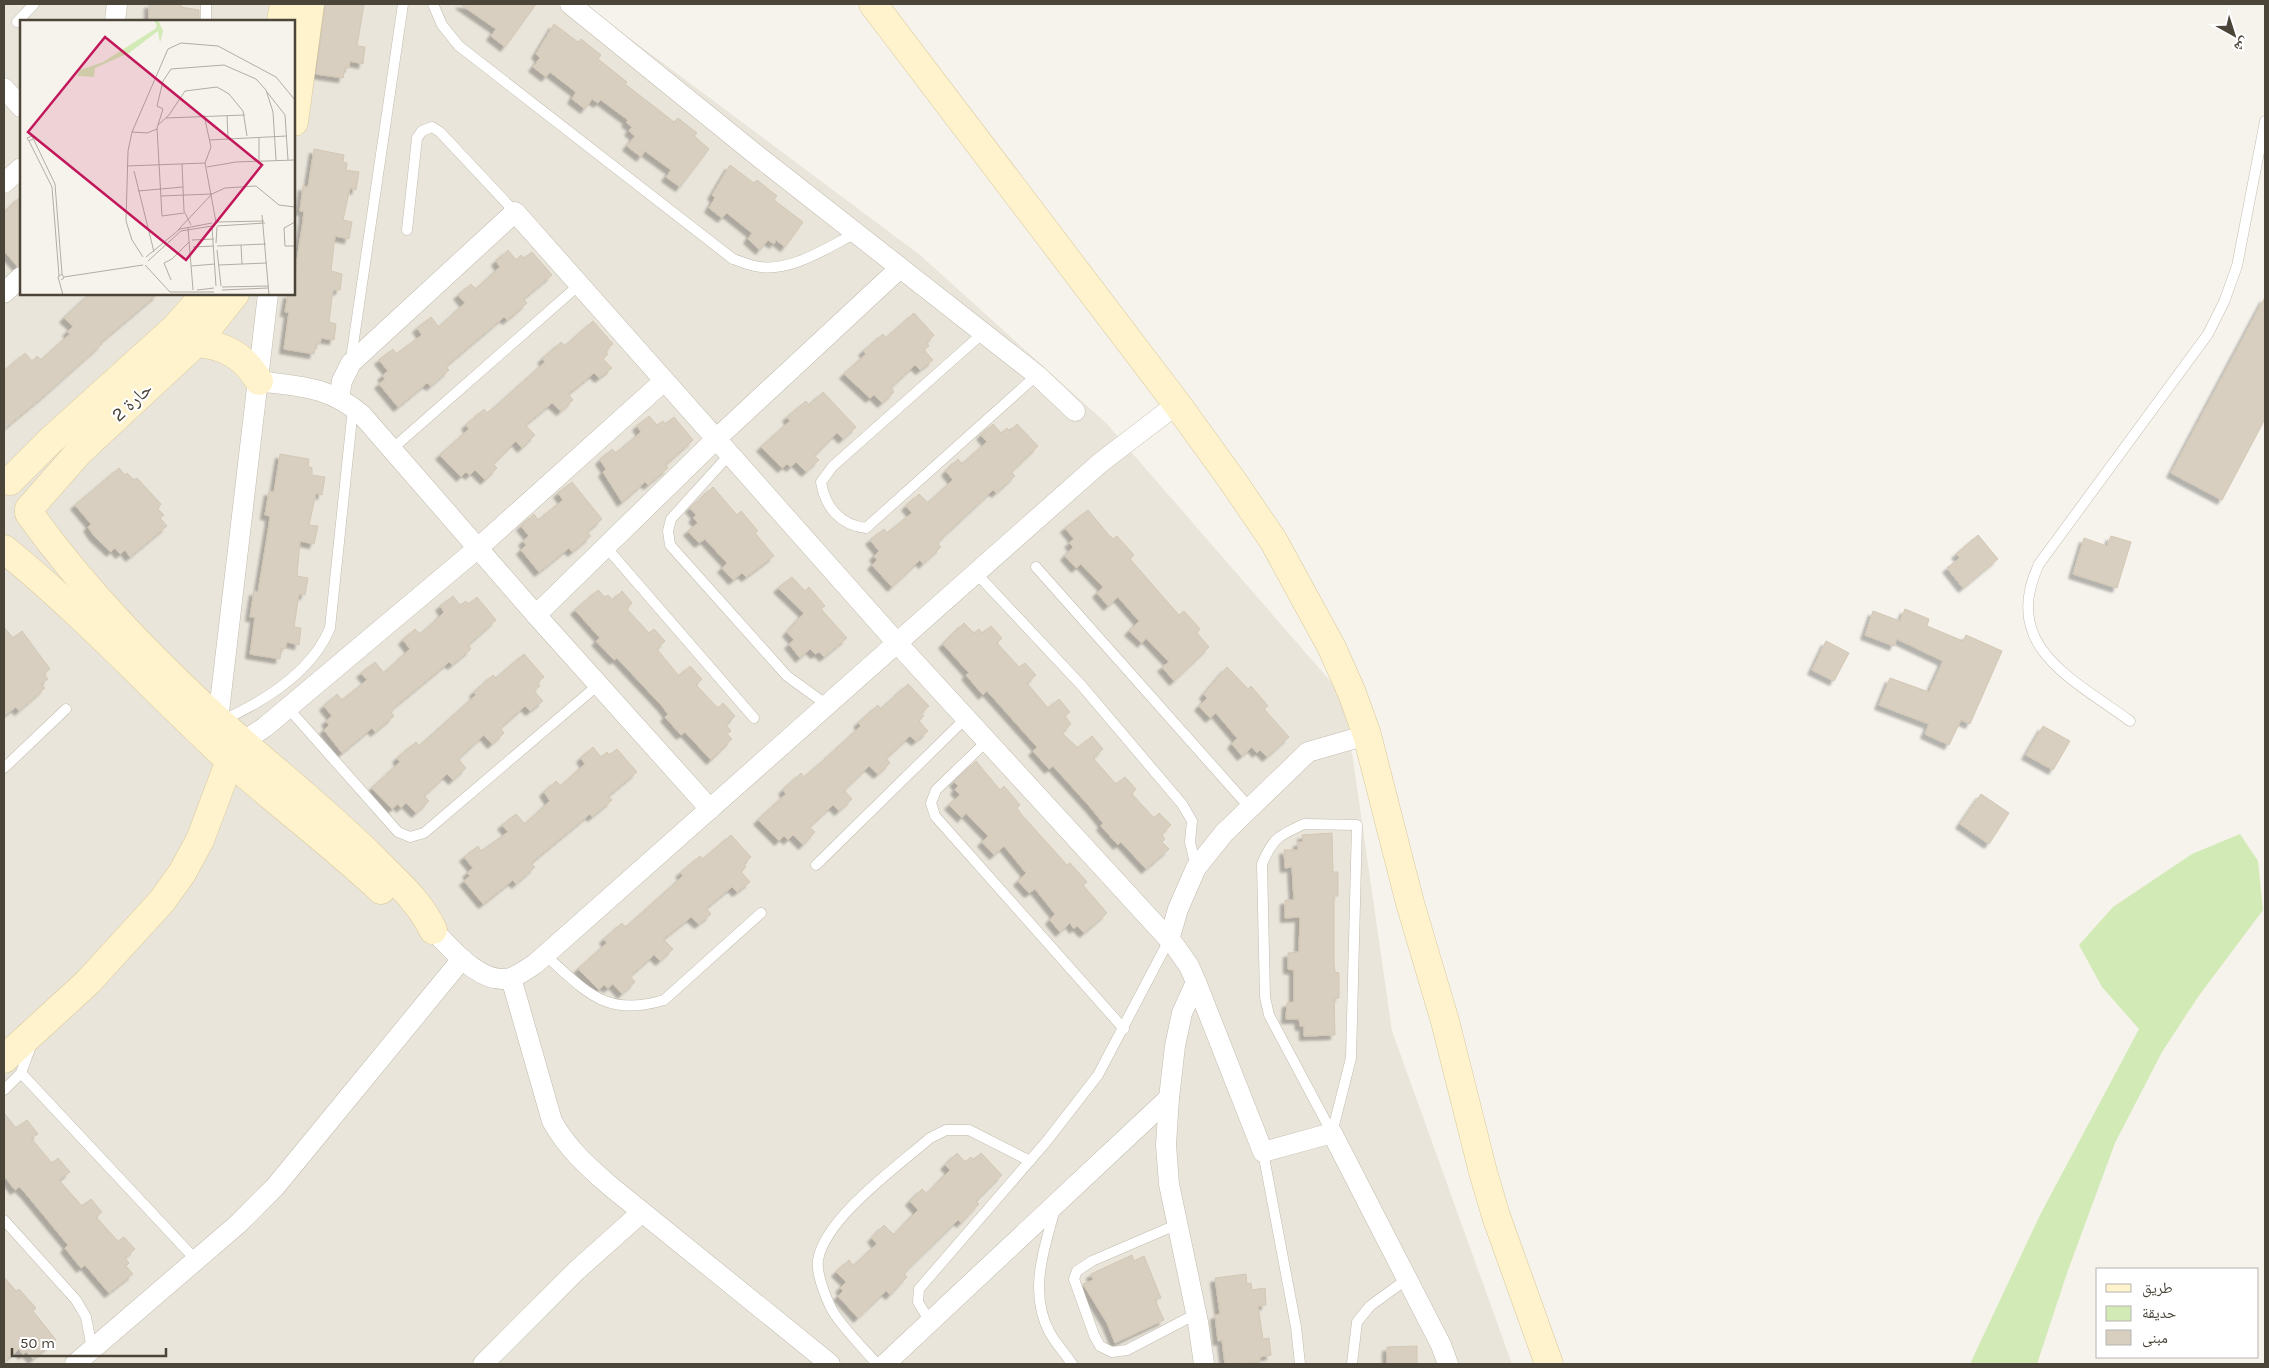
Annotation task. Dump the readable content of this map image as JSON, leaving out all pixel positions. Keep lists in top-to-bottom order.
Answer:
{
  "streets": {
    "street": ["حارة 2"]
  },
  "legend": ["طريق", "حديقة", "مبنى"],
  "scale_bar": "50 m",
  "north": "bottom right"
}
